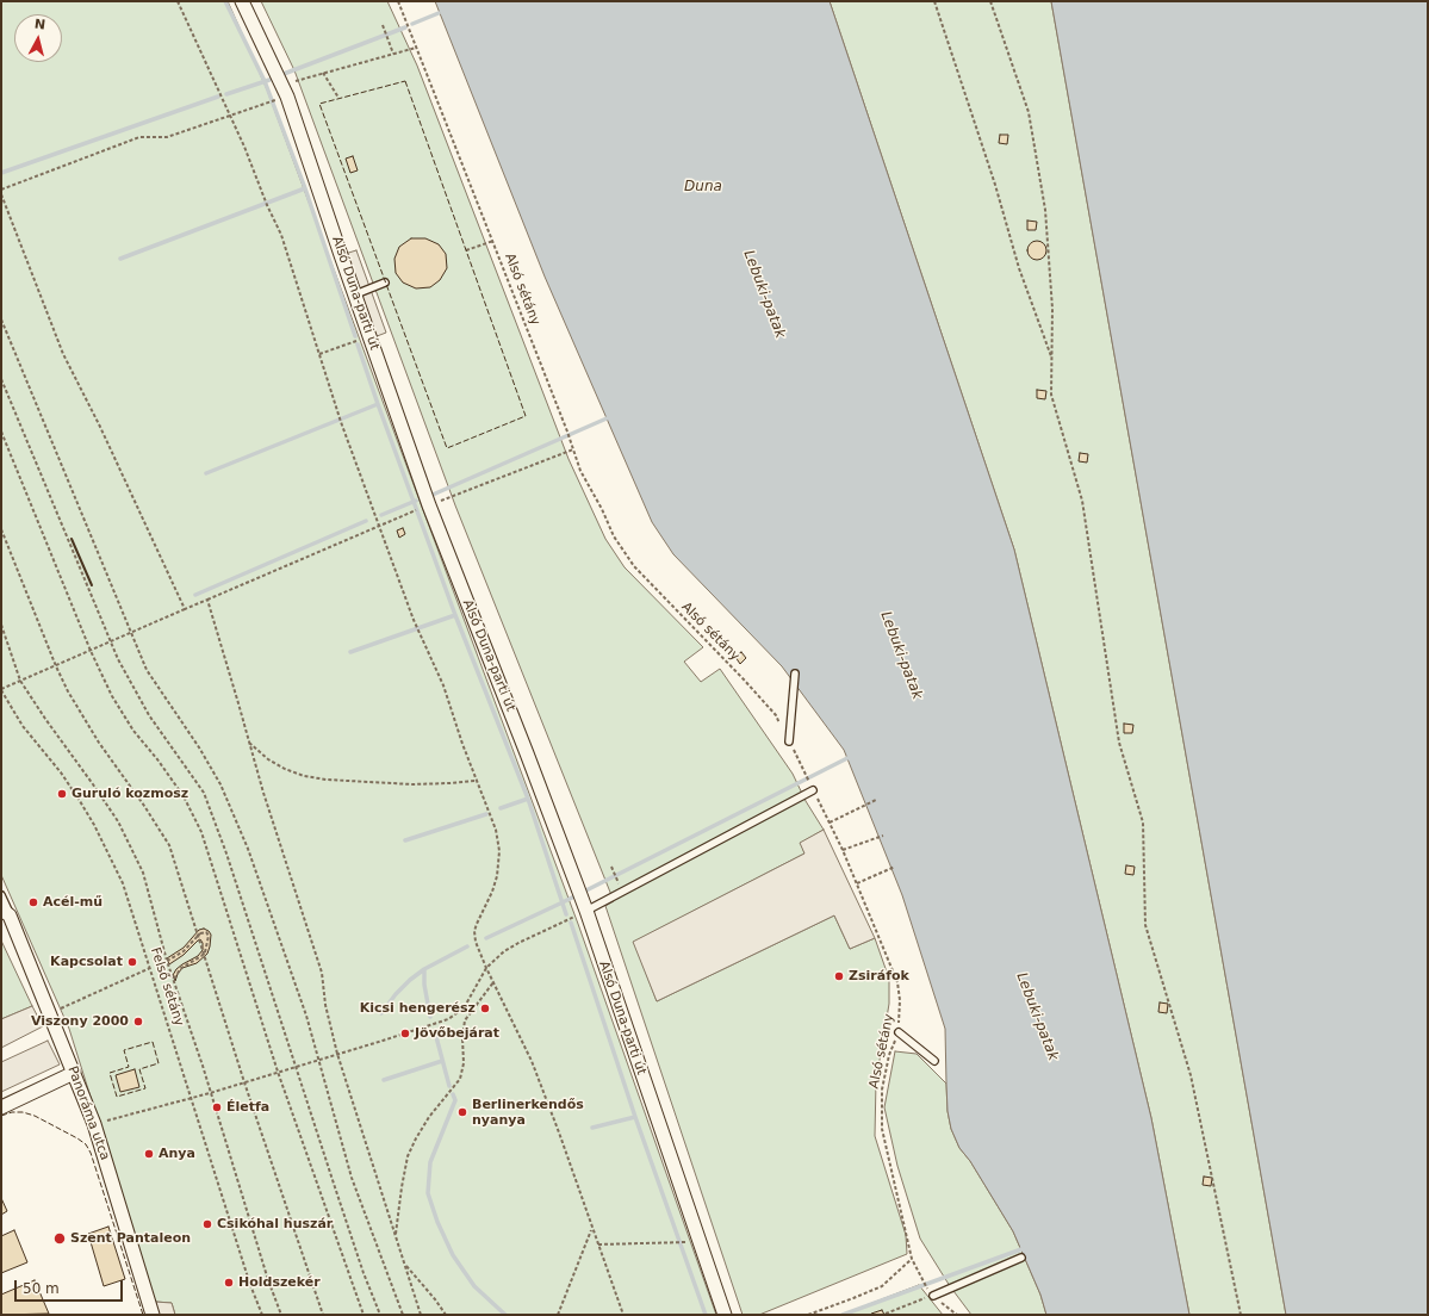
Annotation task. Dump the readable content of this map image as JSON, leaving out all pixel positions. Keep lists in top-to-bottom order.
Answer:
{
  "streets": {
    "street": ["Alsó Duna-parti út", "Panoráma utca"],
    "path": ["Alsó sétány", "Felső sétány"]
  },
  "water": ["Duna", "Lebuki-patak"],
  "places": [
    "Guruló kozmosz",
    "Acél-mű",
    "Kapcsolat",
    "Zsiráfok",
    "Kicsi hengerész",
    "Viszony 2000",
    "Jövőbejárat",
    "Életfa",
    "Berlinerkendős nyanya",
    "Anya",
    "Csikóhal huszár",
    "Szent Pantaleon",
    "Holdszekér"
  ],
  "scale_bar": "50 m",
  "north": "top"
}
